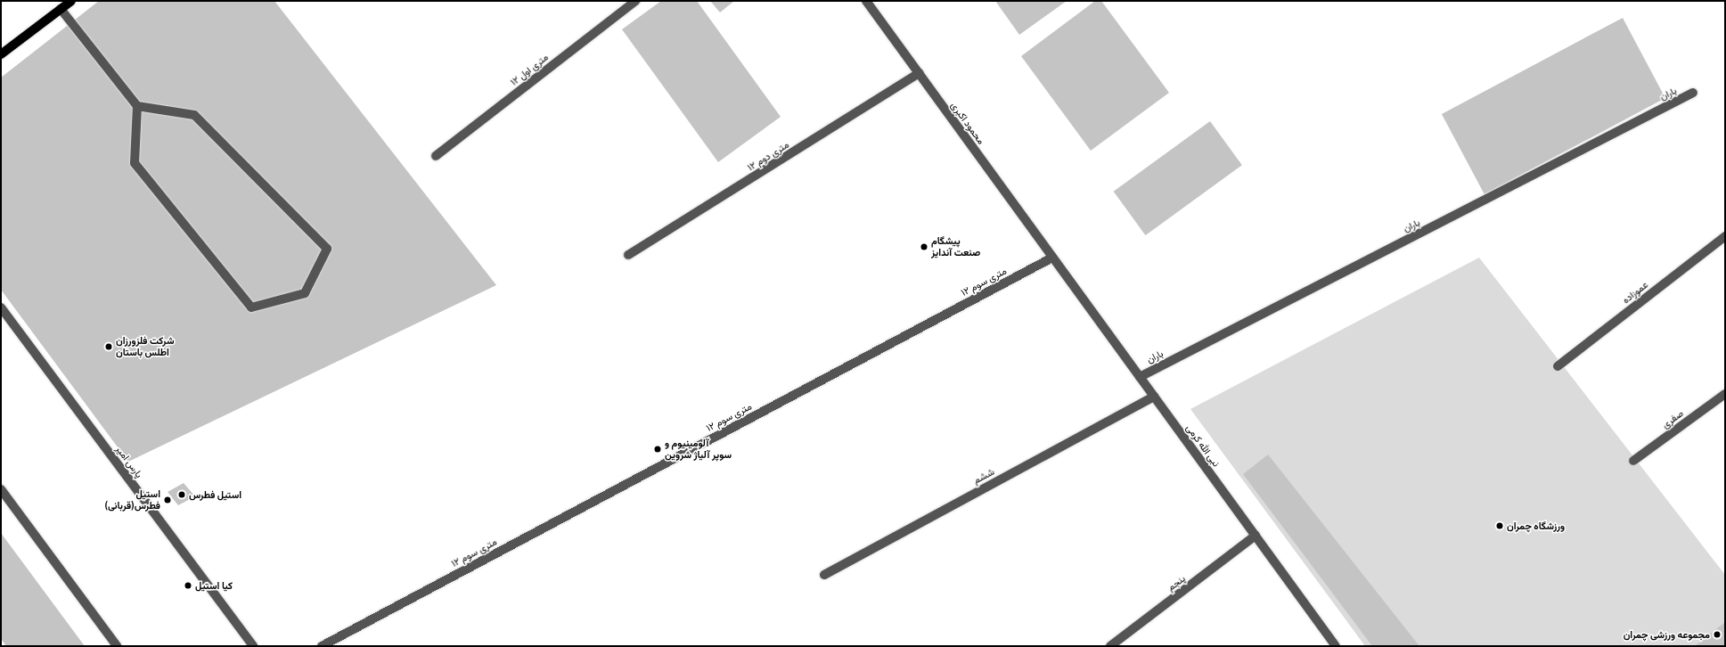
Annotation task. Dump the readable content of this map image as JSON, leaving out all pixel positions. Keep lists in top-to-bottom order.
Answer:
{
  "streets": {
    "street": [
      "۱۲ متری اول",
      "باران",
      "محمود اکبری",
      "۱۲ متری دوم",
      "۱۲ متری سوم",
      "عموزاده",
      "صفری",
      "نبی الله کرمی",
      "پارس امیر",
      "ششم",
      "پنجم"
    ]
  },
  "crossings": [
    ["باران", "نبی الله کرمی"],
    ["محمود اکبری", "۱۲ متری دوم"],
    ["محمود اکبری", "۱۲ متری سوم"],
    ["محمود اکبری", "نبی الله کرمی"],
    ["۱۲ متری سوم", "نبی الله کرمی"],
    ["نبی الله کرمی", "ششم"],
    ["نبی الله کرمی", "پنجم"]
  ],
  "places": [
    "پیشگام صنعت آندایز",
    "شرکت فلزورزان اطلس باستان",
    "آلومینیوم و سوپر آلیاژ شروین",
    "استیل فطرس",
    "استیل فطرس(قربانی)",
    "ورزشگاه چمران",
    "کیا استیل",
    "مجموعه ورزشی چمران"
  ]
}
